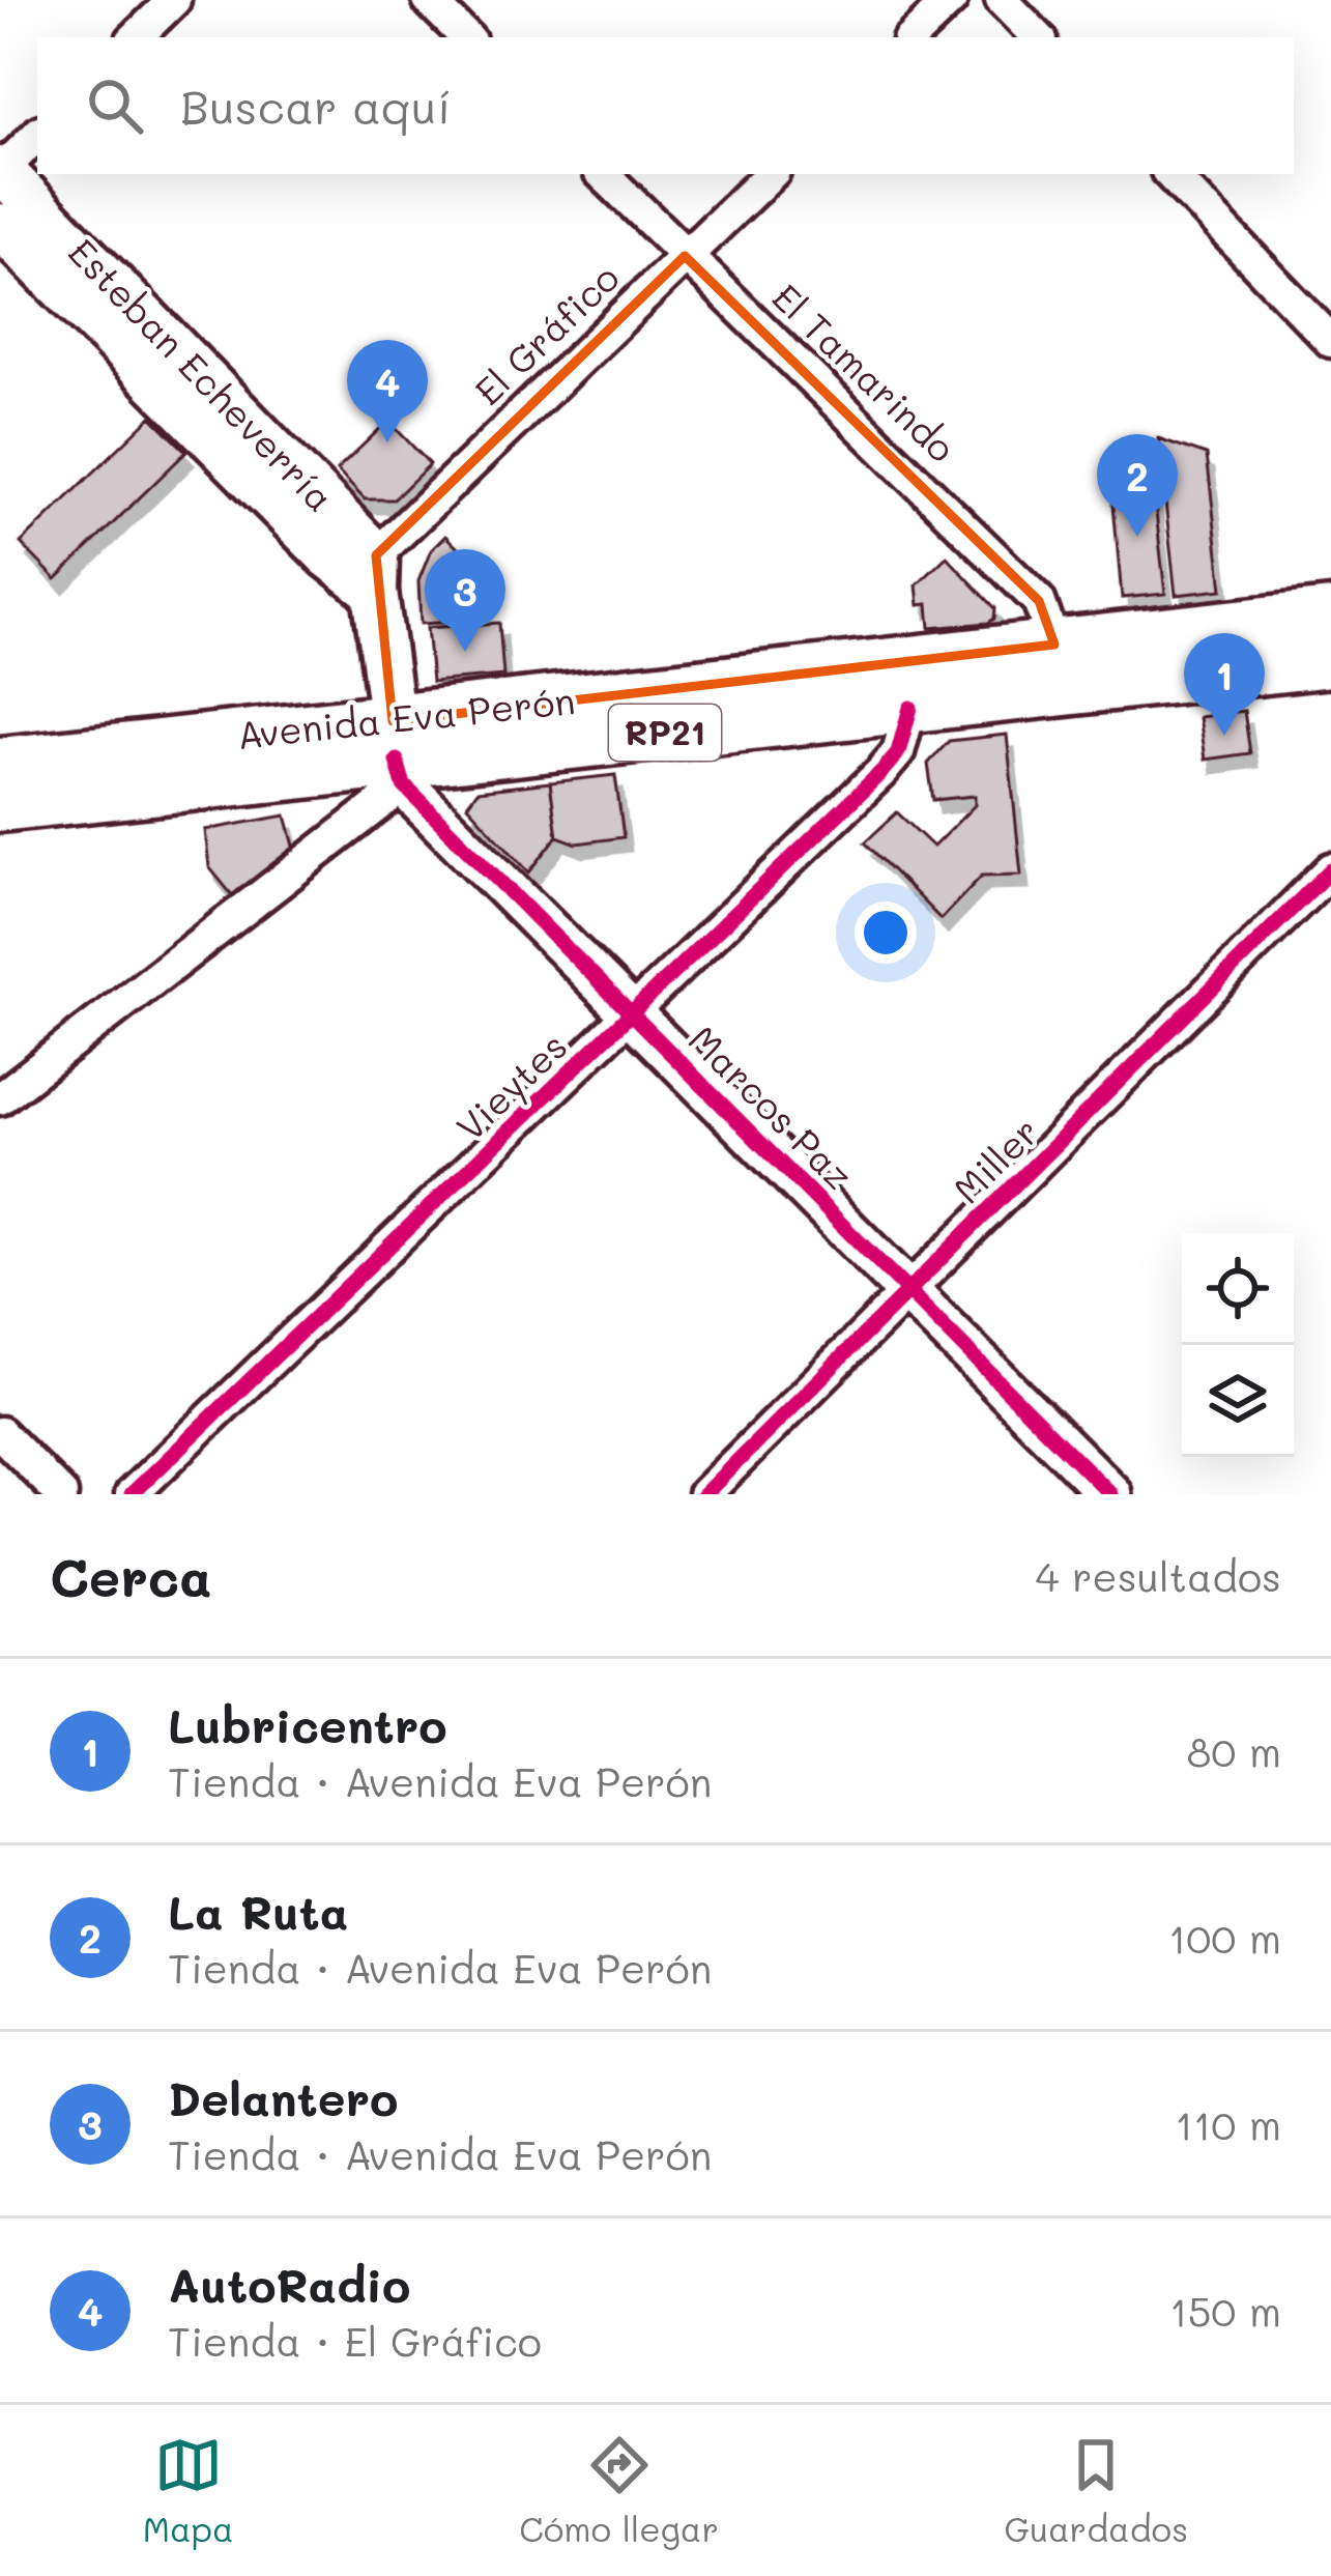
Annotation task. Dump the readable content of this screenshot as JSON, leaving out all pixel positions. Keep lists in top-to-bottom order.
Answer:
{
  "streets": {
    "main road": ["Esteban Echeverría", "Avenida Eva Perón", "RP21"],
    "street": [
      "El Gráfico",
      "El Tamarindo",
      "Vieytes",
      "Marcos Paz",
      "Miller"
    ]
  },
  "crossings": [
    ["El Gráfico", "El Tamarindo"],
    ["El Gráfico", "Esteban Echeverría"],
    ["El Tamarindo", "Avenida Eva Perón"],
    ["Avenida Eva Perón", "Vieytes"],
    ["Avenida Eva Perón", "Marcos Paz"],
    ["Vieytes", "Marcos Paz"],
    ["Marcos Paz", "Miller"]
  ],
  "page": {
    "search": "Buscar aquí",
    "pins": [
      "4",
      "2",
      "3",
      "1"
    ],
    "heading": ["Cerca", "4 resultados"],
    "list": [
      {
        "mark": "1",
        "name": "Lubricentro",
        "note": "Tienda · Avenida Eva Perón",
        "value": "80 m"
      },
      {
        "mark": "2",
        "name": "La Ruta",
        "note": "Tienda · Avenida Eva Perón",
        "value": "100 m"
      },
      {
        "mark": "3",
        "name": "Delantero",
        "note": "Tienda · Avenida Eva Perón",
        "value": "110 m"
      },
      {
        "mark": "4",
        "name": "AutoRadio",
        "note": "Tienda · El Gráfico",
        "value": "150 m"
      }
    ],
    "nav": ["Mapa", "Cómo llegar", "Guardados"]
  }
}
